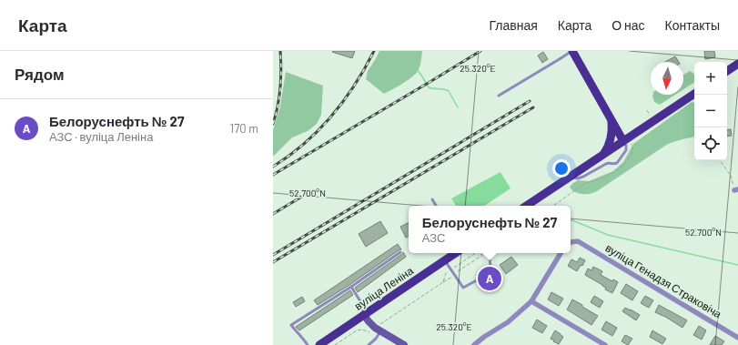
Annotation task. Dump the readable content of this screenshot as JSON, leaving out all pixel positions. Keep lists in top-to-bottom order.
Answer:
{
  "streets": {
    "main road": ["вуліца Леніна"],
    "street": ["вуліца Генадзя Страковіча"]
  },
  "north": "bottom",
  "page": {
    "header": "Карта",
    "nav": [
      "Главная",
      "Карта",
      "О нас",
      "Контакты"
    ],
    "heading": "Рядом",
    "map_buttons": ["+", "−"],
    "list": [
      {
        "mark": "A",
        "name": "Белоруснефть № 27",
        "note": "АЗС · вуліца Леніна",
        "value": "170 m"
      }
    ],
    "popup": ["Белоруснефть № 27", "АЗС"],
    "pins": "A"
  },
  "coordinates": ["25.320°E", "52.700°N"]
}
